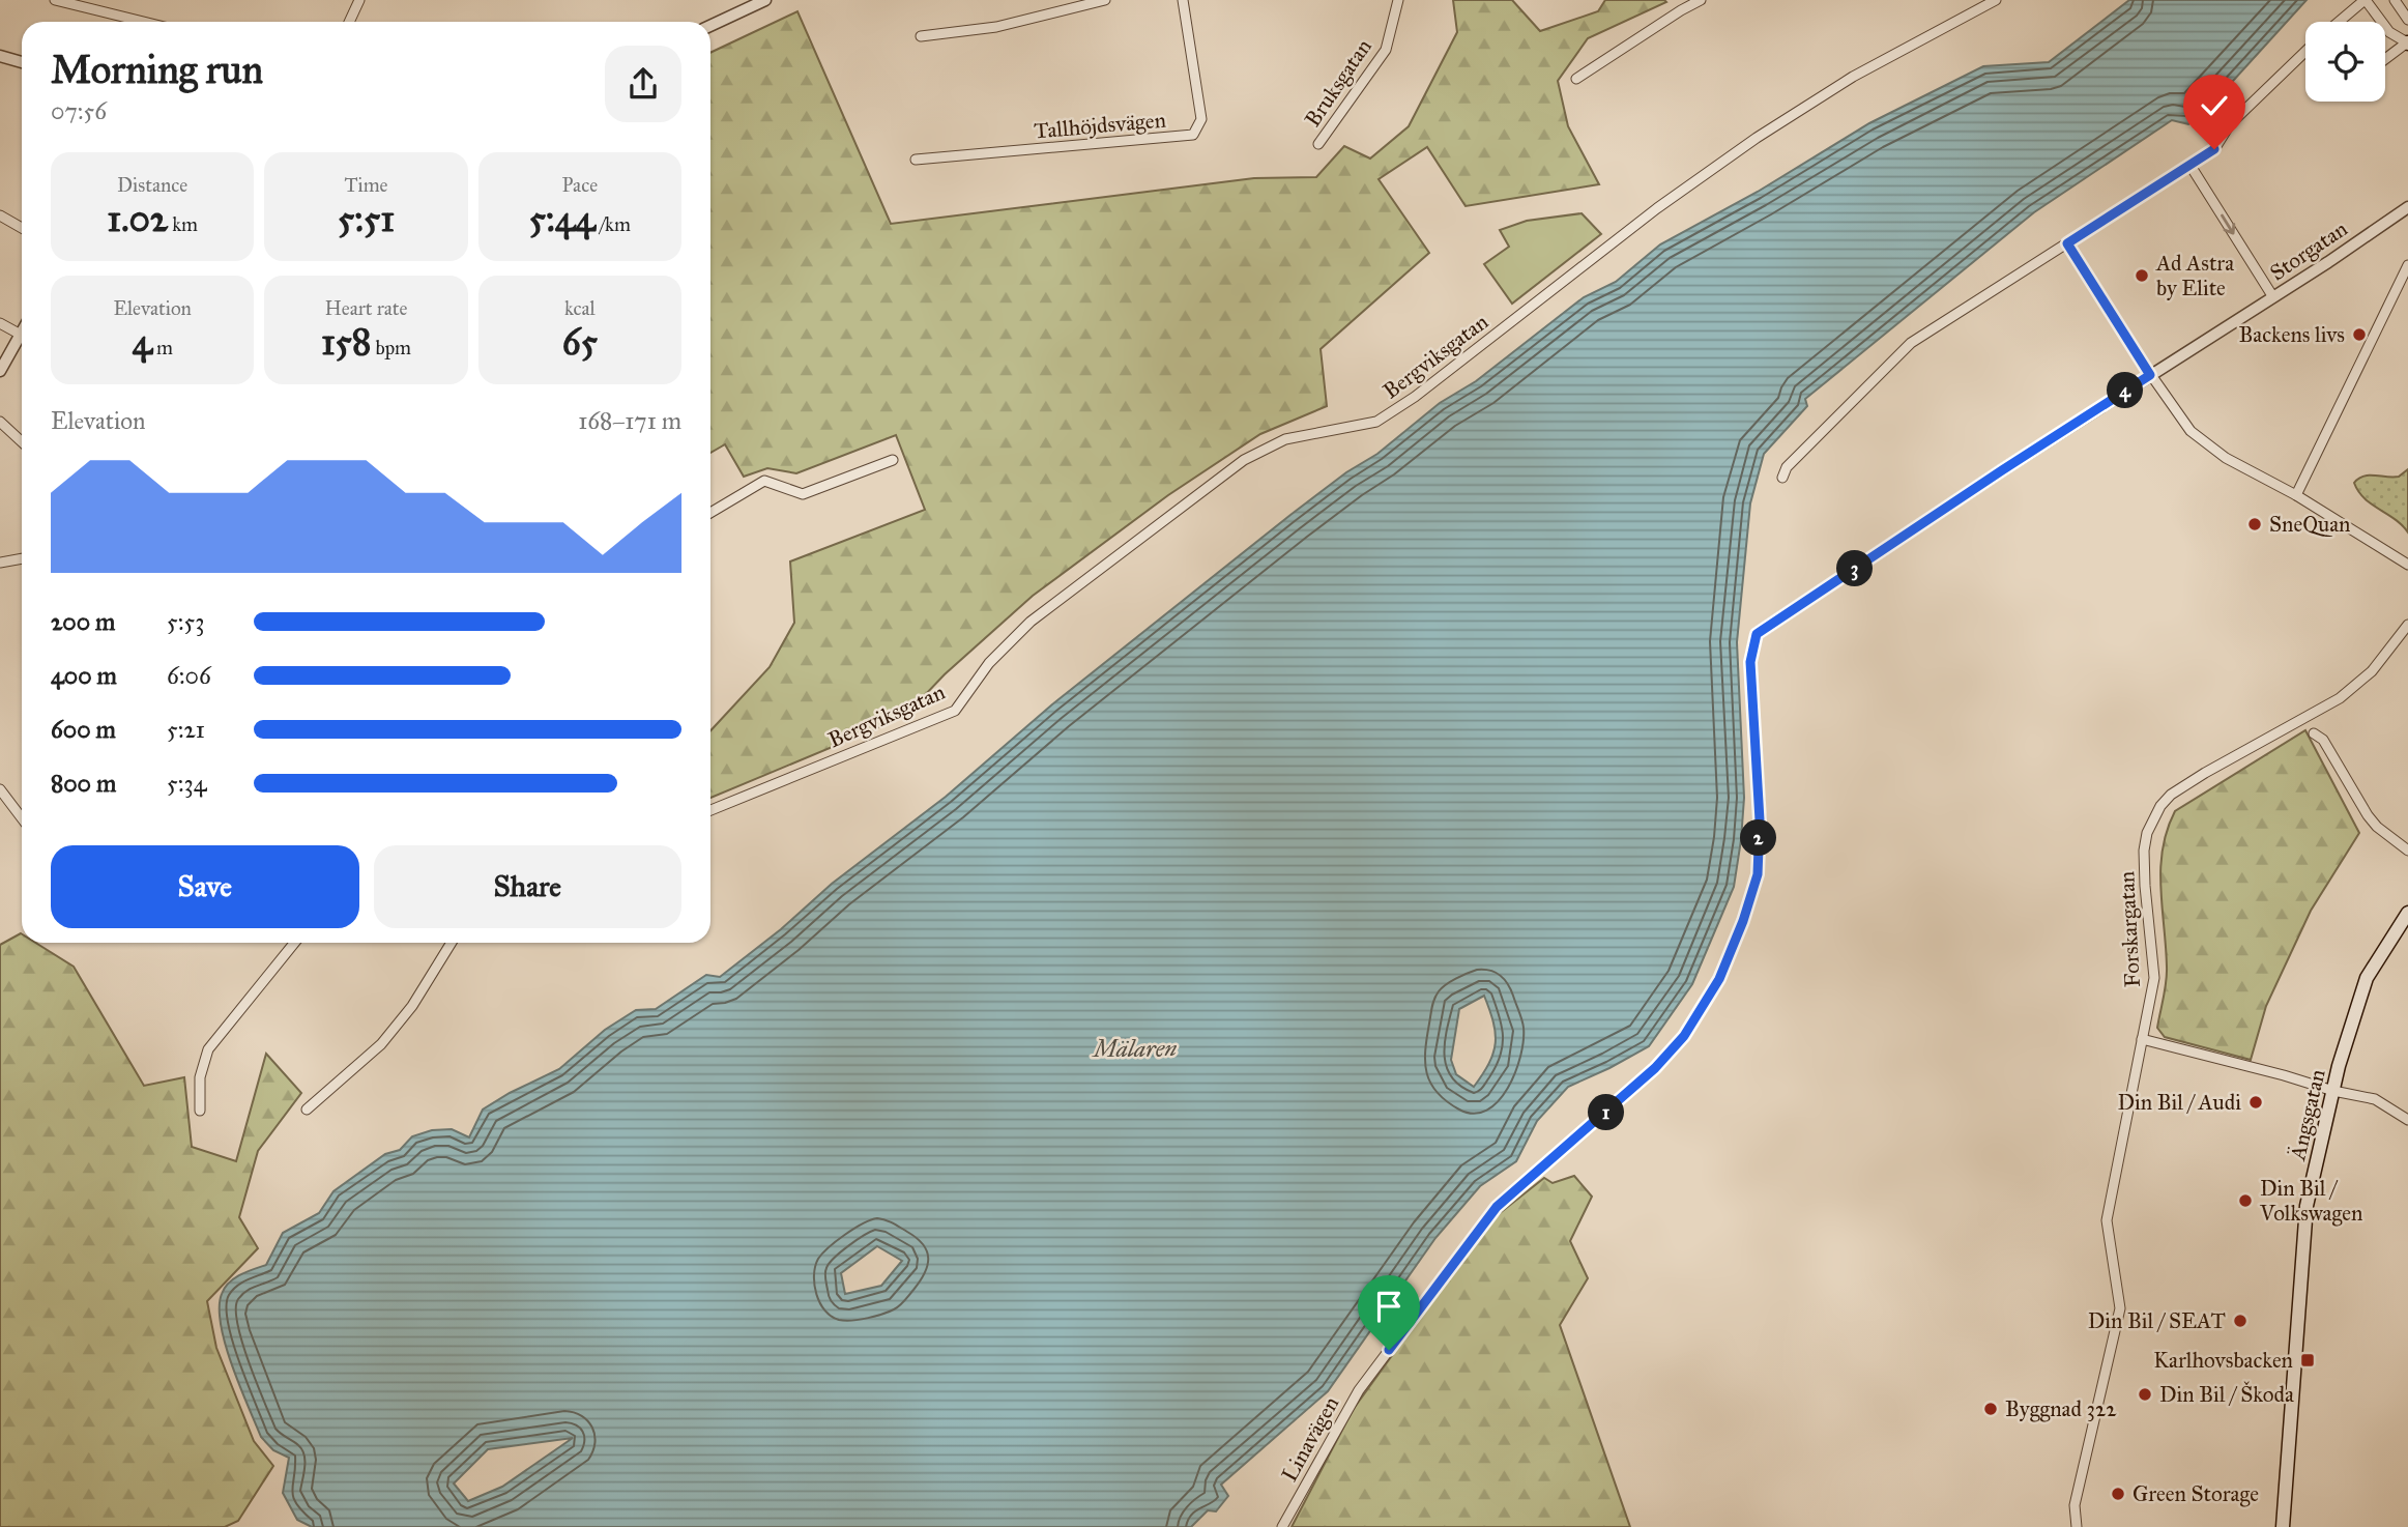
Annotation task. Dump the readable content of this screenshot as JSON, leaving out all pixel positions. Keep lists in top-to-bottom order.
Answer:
{
  "streets": {
    "main road": ["Ängsgatan"],
    "street": [
      "Bruksgatan",
      "Tallhöjdsvägen",
      "Storgatan",
      "Bergviksgatan",
      "Forskargatan",
      "Linavägen"
    ]
  },
  "crossings": [
    ["Storgatan", "Linavägen"]
  ],
  "water": ["Mälaren"],
  "places": {
    "other": [
      "Ad Astra by Elite",
      "Backens livs",
      "SneQuan",
      "Din Bil / Audi",
      "Din Bil / Volkswagen",
      "Din Bil / SEAT",
      "Din Bil / Škoda",
      "Byggnad 322",
      "Green Storage"
    ],
    "transit": ["Karlhovsbacken"]
  },
  "page": {
    "heading": ["Morning run", "07:56"],
    "stats": [
      ["Distance", "1.02 km"],
      ["Time", "5:51"],
      ["Pace", "5:44 /km"],
      ["Elevation", "4 m"],
      ["Heart rate", "158 bpm"],
      ["kcal", "65"]
    ],
    "pins": [
      "4",
      "3",
      "2",
      "1"
    ],
    "chart": ["Elevation", "168–171 m"],
    "list": [
      {
        "name": "200 m",
        "note": "5:53"
      },
      {
        "name": "400 m",
        "note": "6:06"
      },
      {
        "name": "600 m",
        "note": "5:21"
      },
      {
        "name": "800 m",
        "note": "5:34"
      }
    ],
    "buttons": ["Save", "Share"]
  }
}
